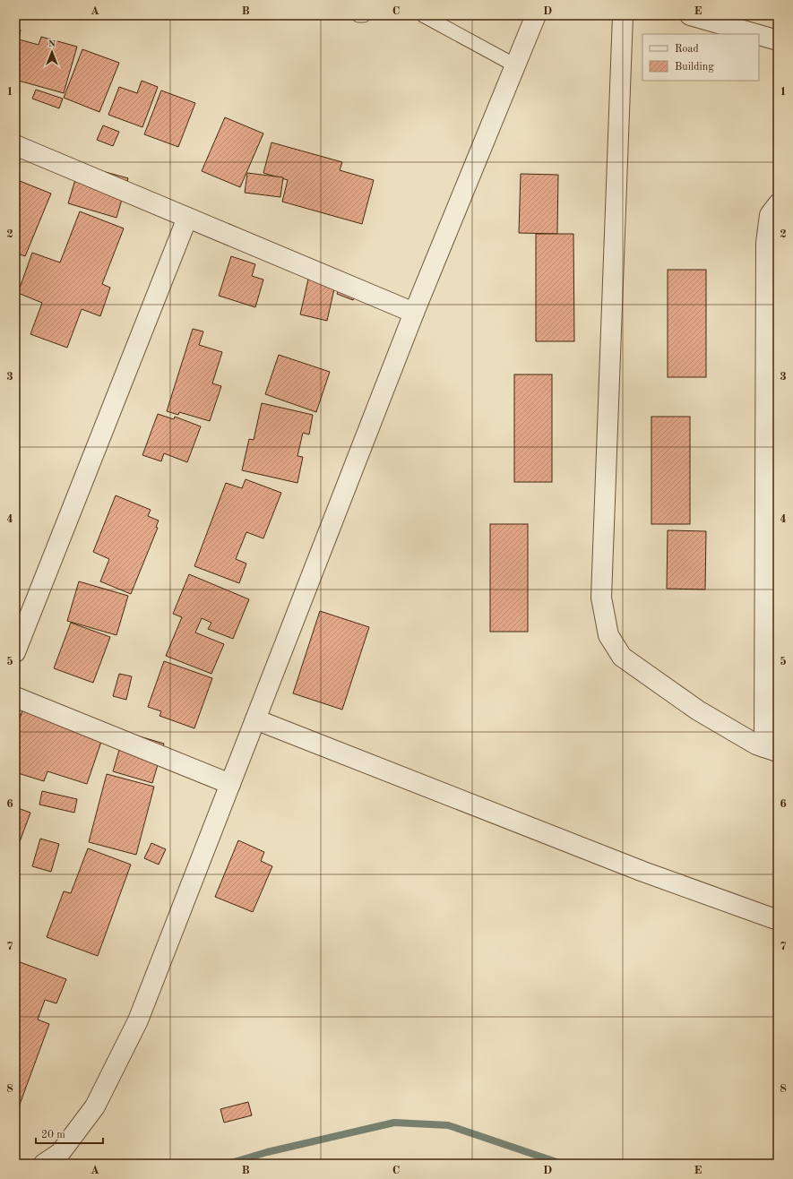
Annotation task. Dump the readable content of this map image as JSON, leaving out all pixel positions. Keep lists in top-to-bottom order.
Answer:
{
  "legend": ["Road", "Building"],
  "scale_bar": "20 m",
  "north": "top",
  "grid": {
    "columns": [
      "A",
      "B",
      "C",
      "D",
      "E"
    ],
    "rows": [
      "1",
      "2",
      "3",
      "4",
      "5",
      "6",
      "7",
      "8"
    ]
  }
}
